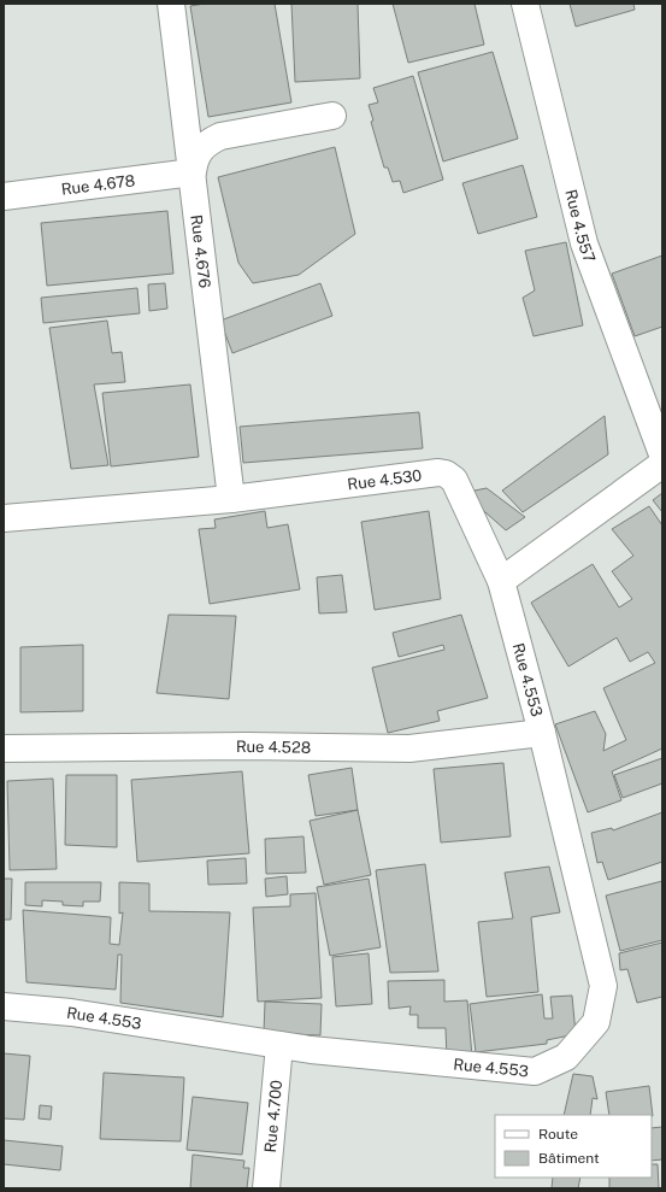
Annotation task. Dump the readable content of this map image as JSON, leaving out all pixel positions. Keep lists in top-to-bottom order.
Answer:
{
  "streets": {
    "street": [
      "Rue 4.678",
      "Rue 4.557",
      "Rue 4.676",
      "Rue 4.530",
      "Rue 4.553",
      "Rue 4.528",
      "Rue 4.700"
    ]
  },
  "crossings": [
    ["Rue 4.678", "Rue 4.676"],
    ["Rue 4.676", "Rue 4.530"],
    ["Rue 4.530", "Rue 4.553"],
    ["Rue 4.553", "Rue 4.528"],
    ["Rue 4.553", "Rue 4.700"]
  ],
  "legend": ["Route", "Bâtiment"]
}
